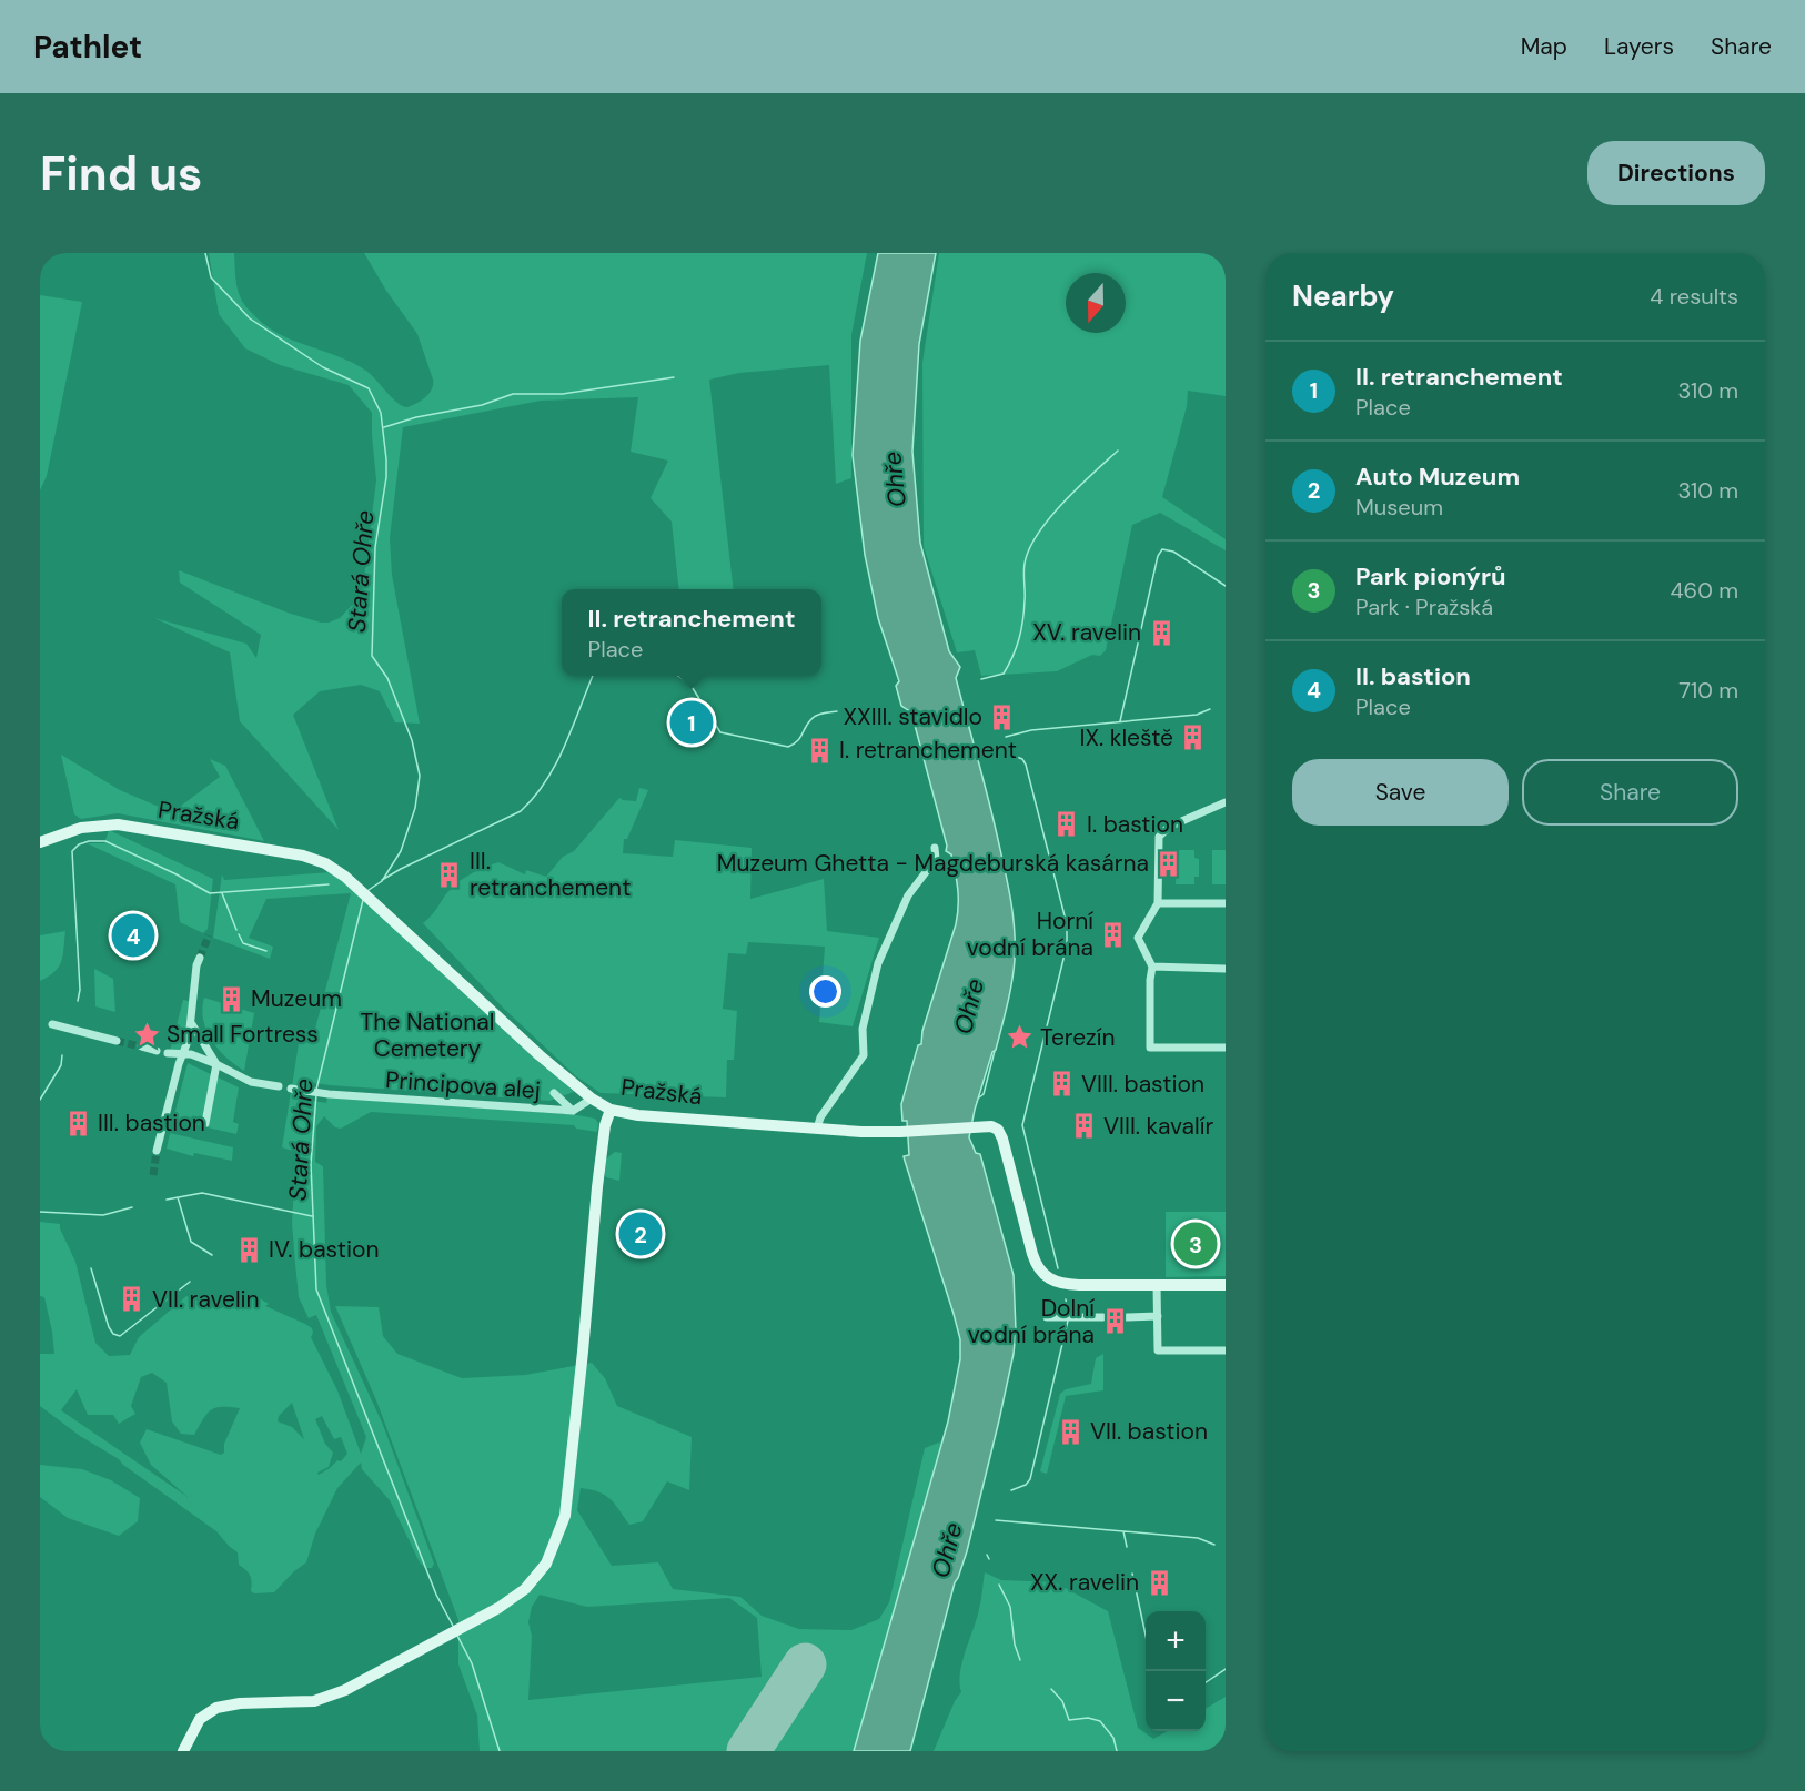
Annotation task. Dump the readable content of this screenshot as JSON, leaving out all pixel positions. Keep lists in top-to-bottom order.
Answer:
{
  "streets": {
    "main road": ["Pražská"],
    "street": ["Principova alej"]
  },
  "crossings": [
    ["Pražská", "Principova alej"]
  ],
  "water": ["Ohře", "Stará Ohře"],
  "parks": ["The National Cemetery"],
  "places": {
    "building": [
      "XV. ravelin",
      "XXIII. stavidlo",
      "IX. kleště",
      "I. retranchement",
      "I. bastion",
      "Muzeum Ghetta - Magdeburská kasárna",
      "III. retranchement",
      "Horní vodní brána",
      "Muzeum",
      "VIII. bastion",
      "III. bastion",
      "VIII. kavalír",
      "IV. bastion",
      "VII. ravelin",
      "Dolní vodní brána",
      "VII. bastion",
      "XX. ravelin"
    ],
    "place": ["Small Fortress", "Terezín"]
  },
  "north": "bottom",
  "page": {
    "header": "Pathlet",
    "nav": ["Map", "Layers", "Share"],
    "buttons": [
      "Directions",
      ["Save", "Share"]
    ],
    "title": "Find us",
    "heading": ["Nearby", "4 results"],
    "list": [
      {
        "mark": "1",
        "name": "II. retranchement",
        "note": "Place",
        "value": "310 m"
      },
      {
        "mark": "2",
        "name": "Auto Muzeum",
        "note": "Museum",
        "value": "310 m"
      },
      {
        "mark": "3",
        "name": "Park pionýrů",
        "note": "Park · Pražská",
        "value": "460 m"
      },
      {
        "mark": "4",
        "name": "II. bastion",
        "note": "Place",
        "value": "710 m"
      }
    ],
    "popup": ["II. retranchement", "Place"],
    "pins": [
      "1",
      "4",
      "2",
      "3"
    ],
    "map_buttons": ["+", "−"]
  }
}
